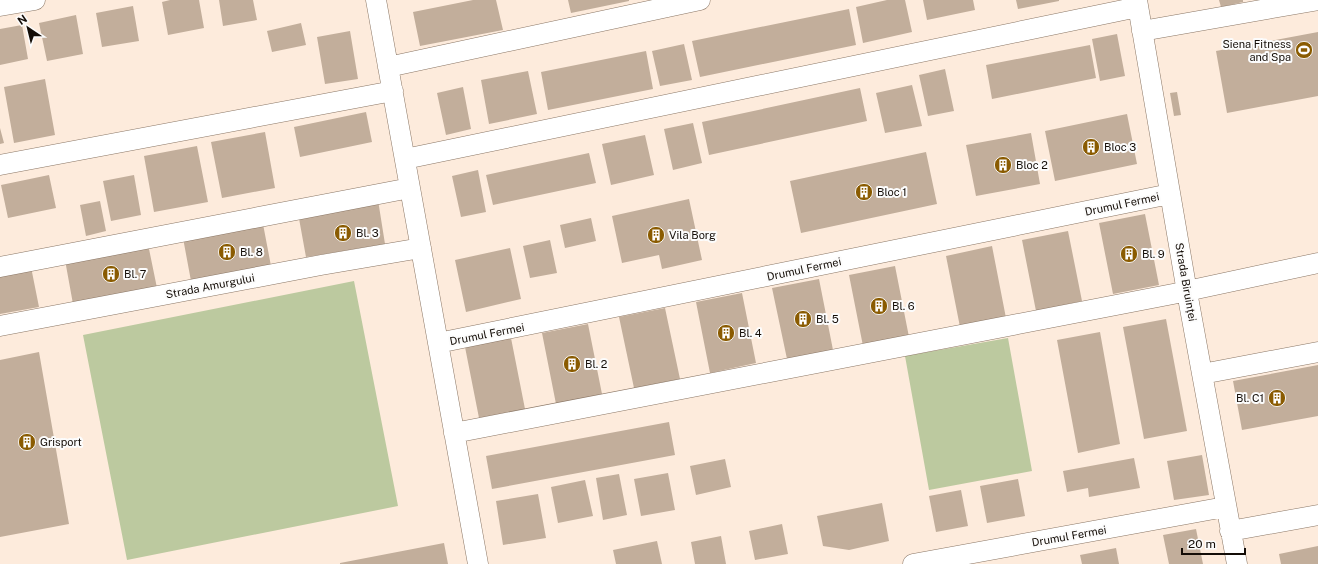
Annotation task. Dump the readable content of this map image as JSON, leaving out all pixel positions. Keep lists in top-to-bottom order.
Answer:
{
  "streets": {
    "street": ["Drumul Fermei", "Strada Biruinței", "Strada Amurgului"]
  },
  "crossings": [
    ["Drumul Fermei", "Strada Biruinței"],
    ["Drumul Fermei", "Strada Amurgului"]
  ],
  "places": {
    "sports": ["Siena Fitness and Spa"],
    "building": [
      "Bloc 3",
      "Bloc 2",
      "Bloc 1",
      "Bl. 3",
      "Vila Borg",
      "Bl. 8",
      "Bl. 9",
      "Bl. 7",
      "Bl. 6",
      "Bl. 5",
      "Bl. 4",
      "Bl. 2",
      "Bl. C1",
      "Grisport"
    ]
  },
  "scale_bar": "20 m",
  "north": "top left"
}
